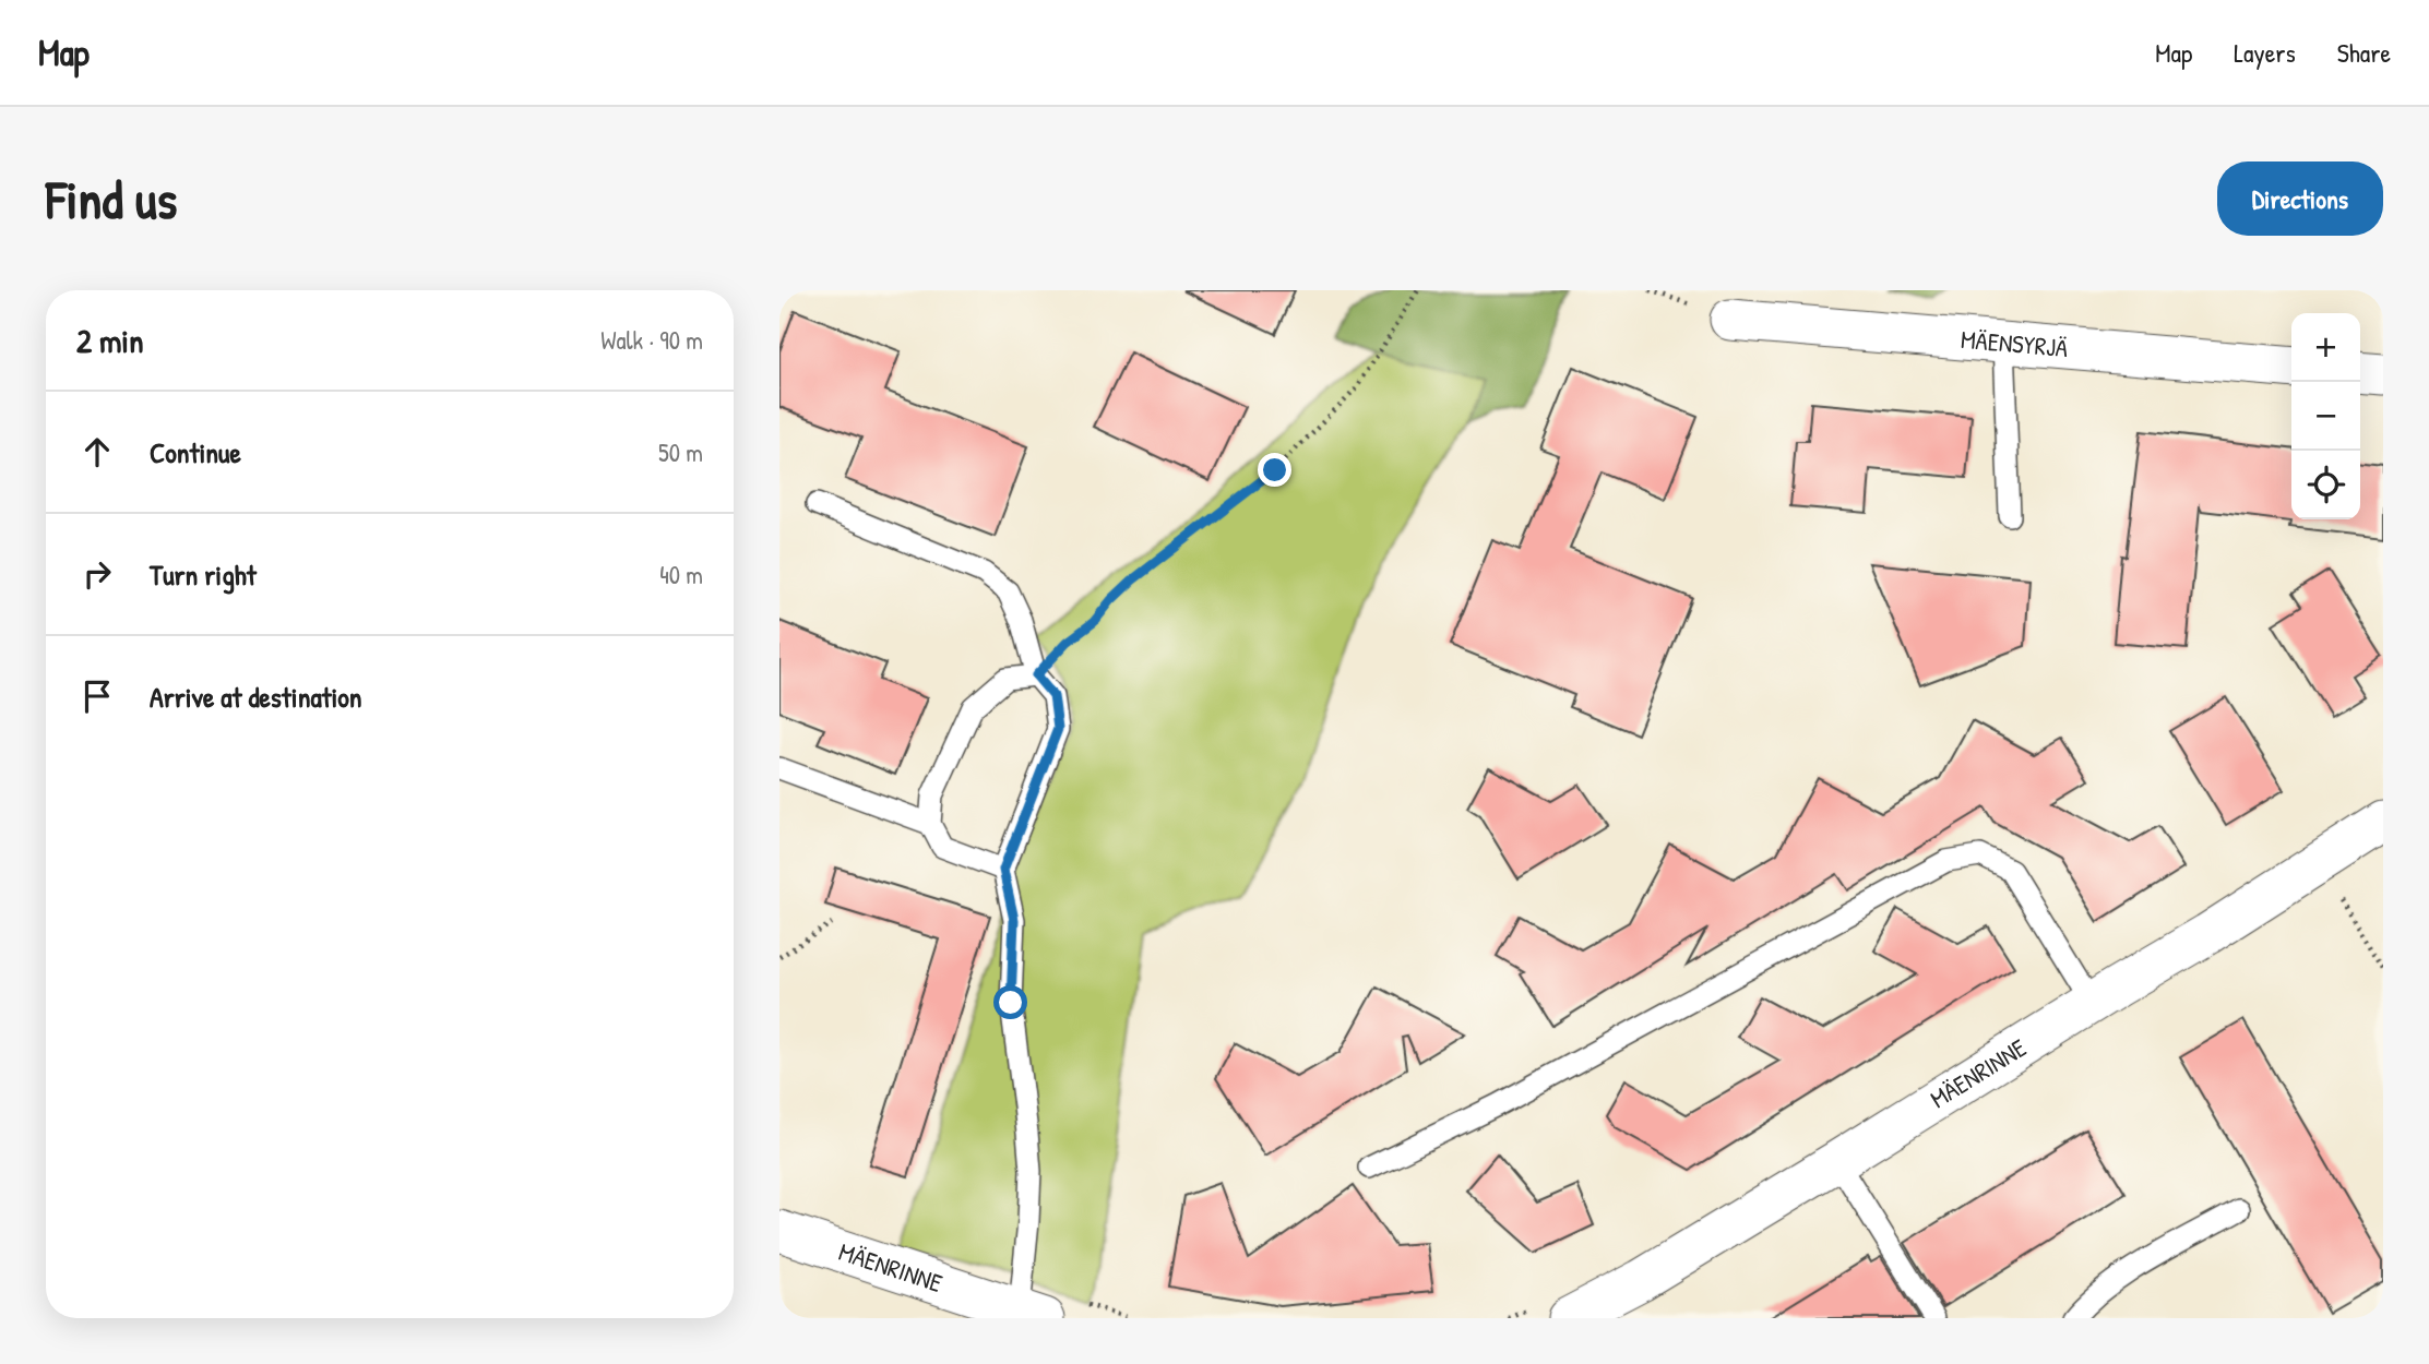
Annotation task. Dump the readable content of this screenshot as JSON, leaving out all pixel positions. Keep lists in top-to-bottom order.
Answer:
{
  "streets": {
    "street": ["MÄENSYRJÄ", "MÄENRINNE"]
  },
  "page": {
    "header": "Map",
    "nav": ["Map", "Layers", "Share"],
    "buttons": "Directions",
    "title": "Find us",
    "heading": ["2 min", "Walk · 90 m"],
    "map_buttons": ["+", "−"],
    "list": [
      ["Continue", "50 m"],
      ["Turn right", "40 m"],
      "Arrive at destination"
    ]
  }
}
